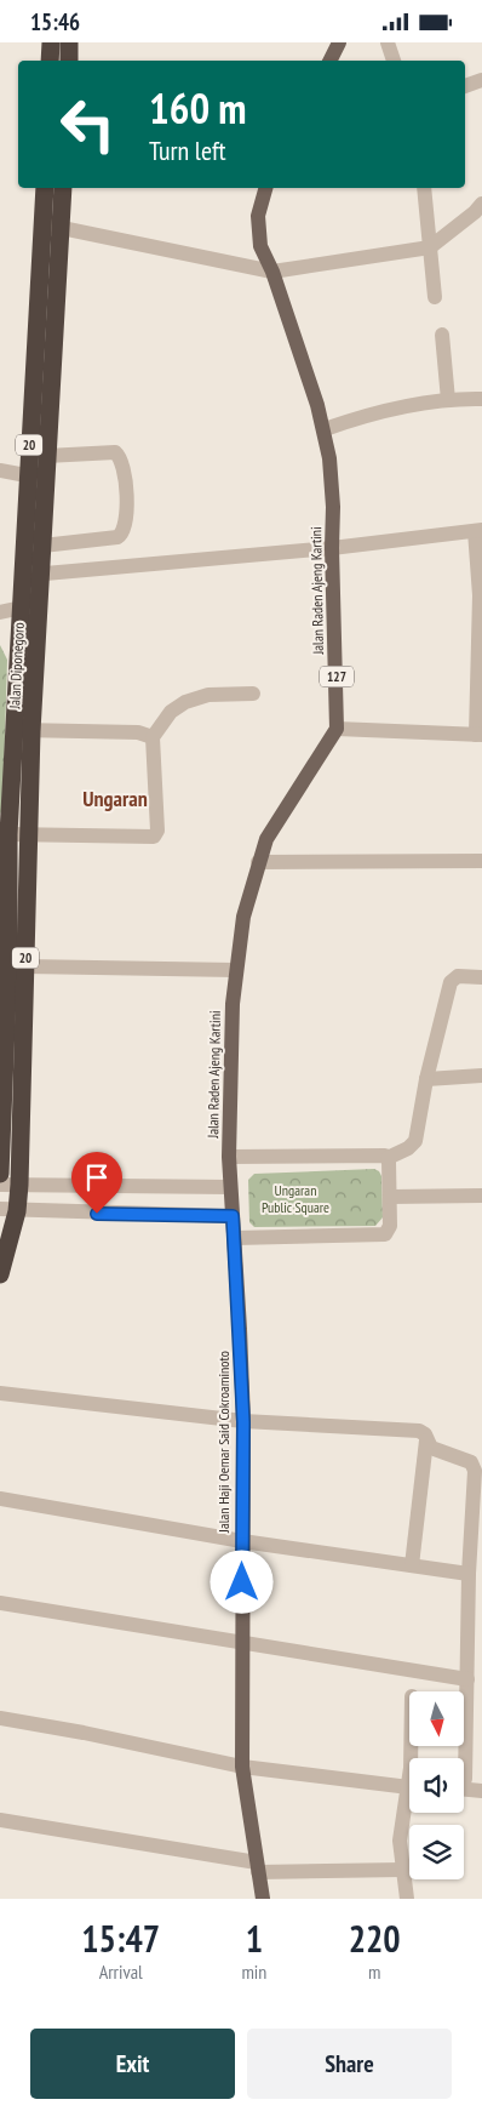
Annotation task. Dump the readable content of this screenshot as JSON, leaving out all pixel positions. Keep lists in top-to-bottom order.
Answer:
{
  "streets": {
    "highway": ["20", "Jalan Diponegoro"],
    "main road": ["Jalan Raden Ajeng Kartini", "127", "Jalan Haji Oemar Said Cokroaminoto"]
  },
  "crossings": [
    ["20", "Jalan Diponegoro"],
    ["Jalan Raden Ajeng Kartini", "Jalan Haji Oemar Said Cokroaminoto"]
  ],
  "districts": ["Ungaran"],
  "parks": ["Ungaran Public Square"],
  "north": "bottom",
  "page": {
    "status": "15:46",
    "turn": ["160 m", "Turn left"],
    "eta": [
      "15:47",
      "Arrival",
      "1",
      "min",
      "220",
      "m"
    ],
    "buttons": ["Exit", "Share"]
  }
}
